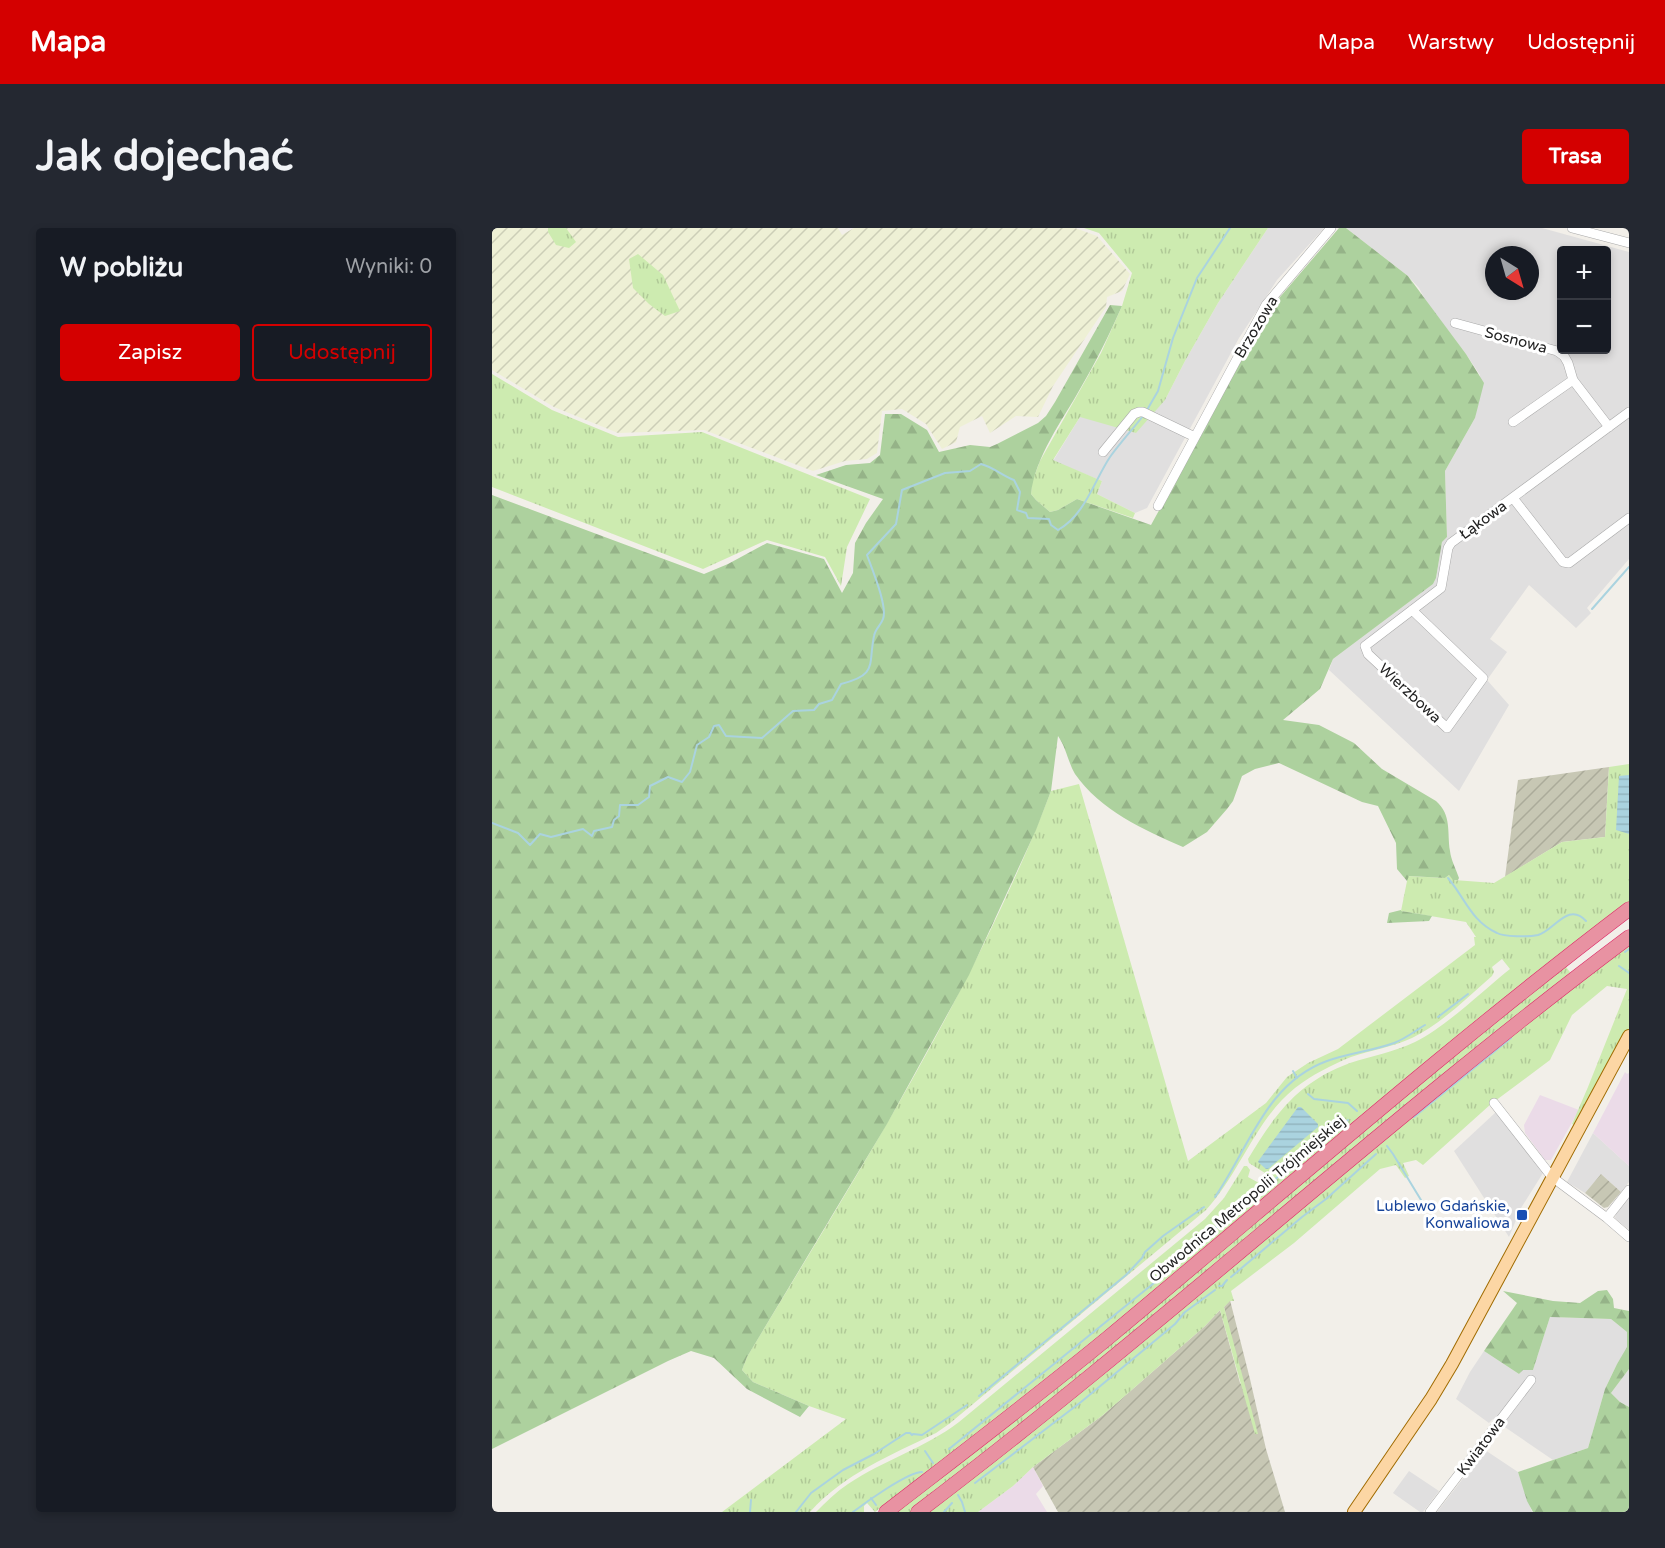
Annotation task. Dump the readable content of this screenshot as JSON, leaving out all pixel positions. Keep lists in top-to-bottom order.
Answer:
{
  "streets": {
    "highway": ["Obwodnica Metropolii Trójmiejskiej"],
    "street": [
      "Brzozowa",
      "Sosnowa",
      "Łąkowa",
      "Wierzbowa",
      "Kwiatowa"
    ]
  },
  "crossings": [
    ["Sosnowa", "Łąkowa"],
    ["Łąkowa", "Wierzbowa"]
  ],
  "places": {
    "transit": ["Lublewo Gdańskie, Konwaliowa"]
  },
  "north": "bottom right",
  "page": {
    "header": "Mapa",
    "nav": ["Mapa", "Warstwy", "Udostępnij"],
    "buttons": [
      "Trasa",
      ["Zapisz", "Udostępnij"]
    ],
    "title": "Jak dojechać",
    "heading": ["W pobliżu", "Wyniki: 0"],
    "map_buttons": ["+", "−"]
  }
}
